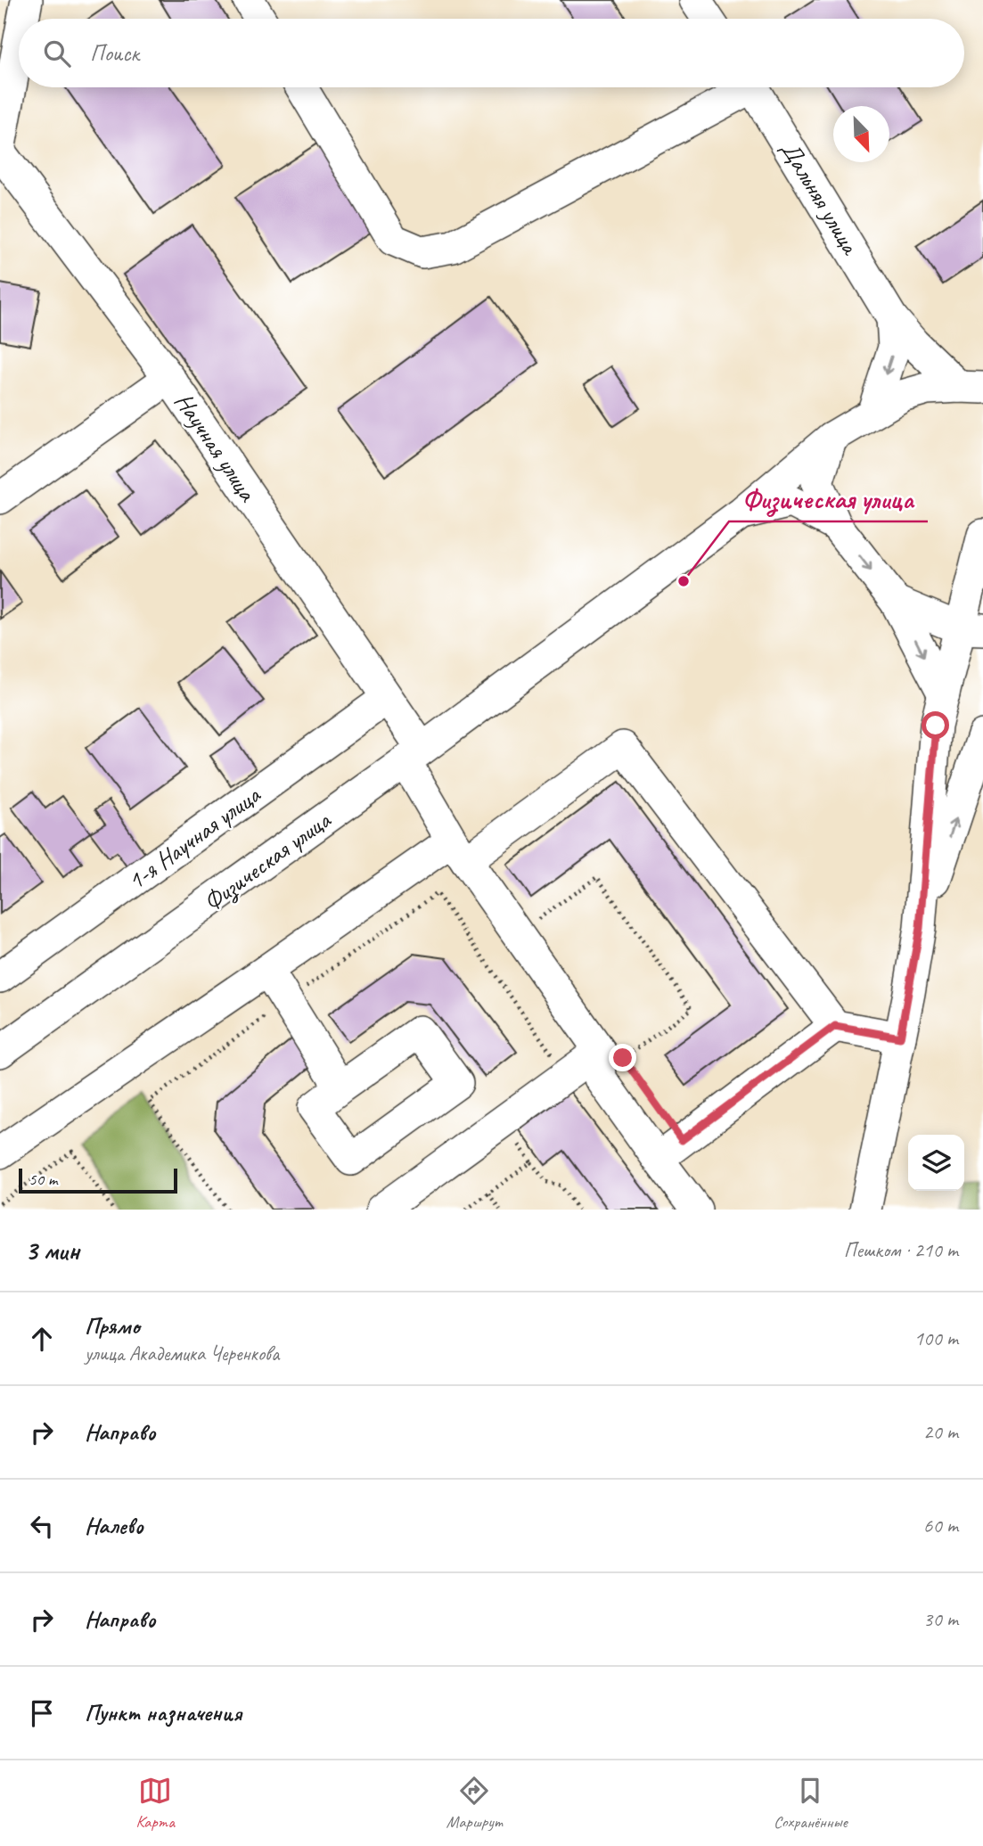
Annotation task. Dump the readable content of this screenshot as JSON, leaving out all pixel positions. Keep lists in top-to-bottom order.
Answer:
{
  "streets": {
    "street": [
      "Дальняя улица",
      "Научная улица",
      "1-я Научная улица",
      "Физическая улица"
    ]
  },
  "crossings": [
    ["Дальняя улица", "Физическая улица"],
    ["Научная улица", "1-я Научная улица"],
    ["Научная улица", "Физическая улица"]
  ],
  "places": ["Физическая улица"],
  "scale_bar": "50 m",
  "north": "bottom right",
  "page": {
    "search": "Поиск",
    "scale": "50 m",
    "heading": ["3 мин", "Пешком · 210 m"],
    "list": [
      ["Прямо", "улица Академика Черенкова", "100 m"],
      ["Направо", "20 m"],
      ["Налево", "60 m"],
      ["Направо", "30 m"],
      "Пункт назначения"
    ],
    "nav": ["Карта", "Маршрут", "Сохранённые"]
  }
}
